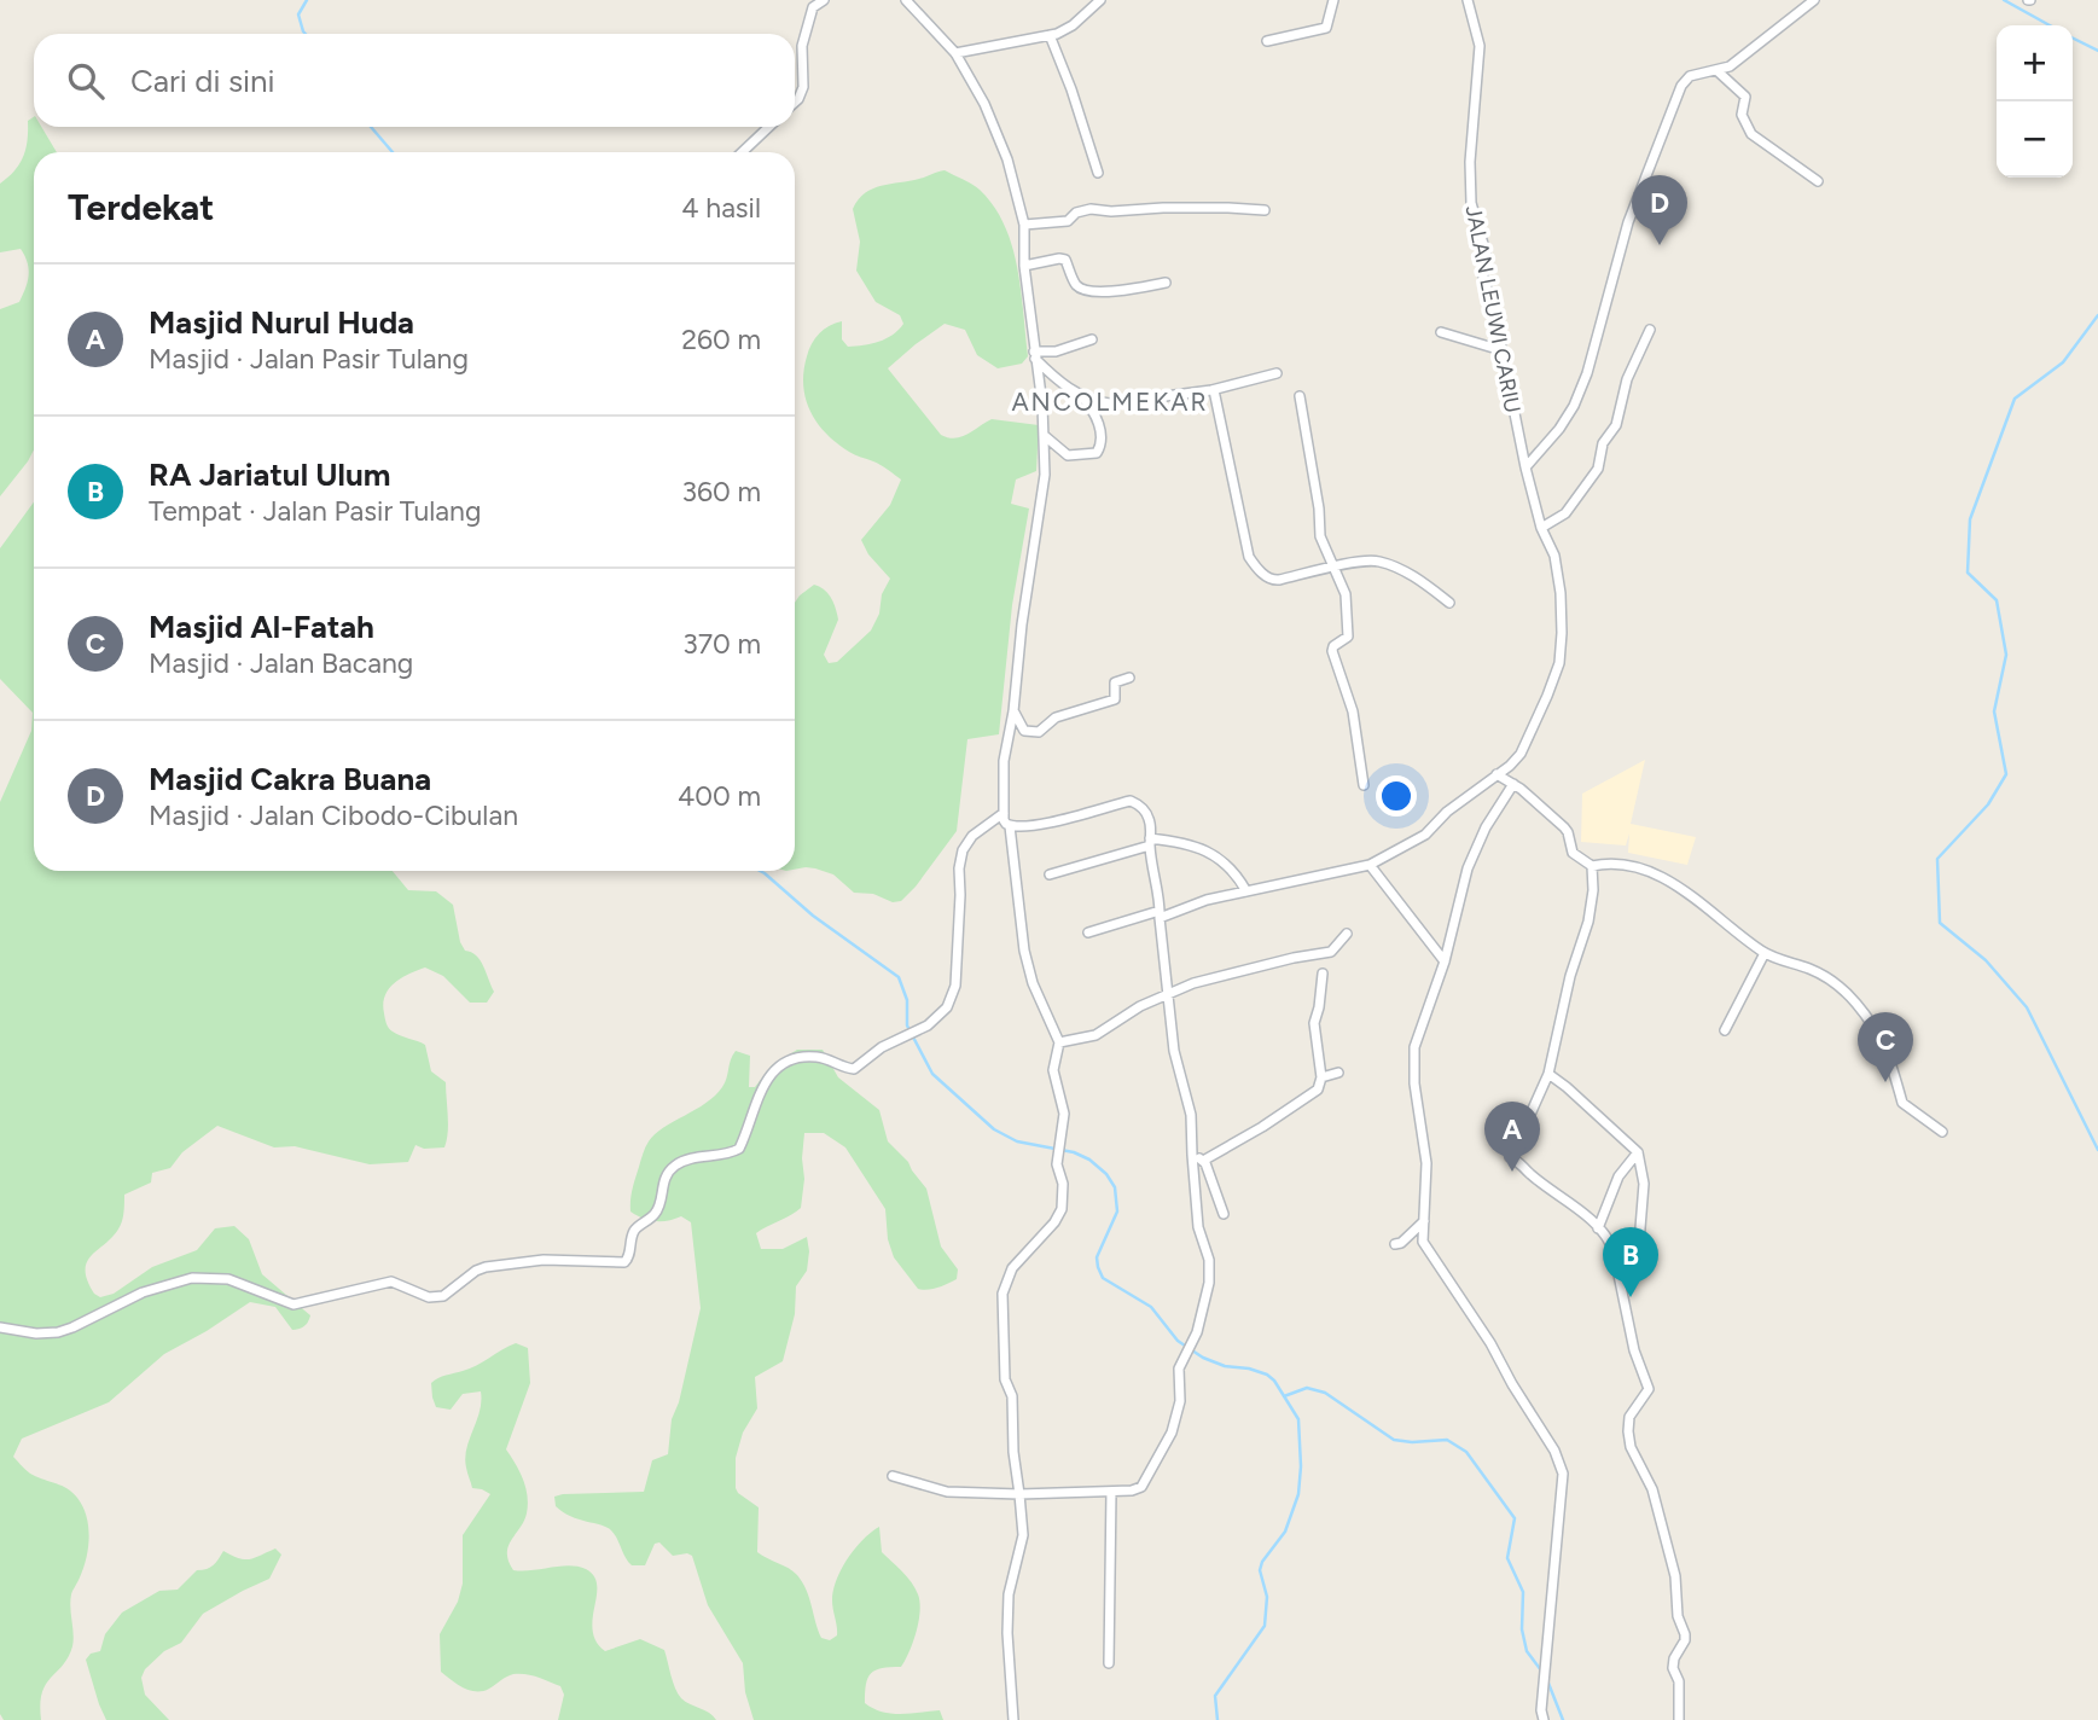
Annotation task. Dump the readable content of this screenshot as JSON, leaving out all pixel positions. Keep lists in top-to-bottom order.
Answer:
{
  "streets": {
    "street": ["JALAN LEUWI CARIU"]
  },
  "districts": ["ANCOLMEKAR"],
  "page": {
    "map_buttons": ["+", "−"],
    "search": "Cari di sini",
    "heading": ["Terdekat", "4 hasil"],
    "pins": [
      "D",
      "C",
      "A",
      "B"
    ],
    "list": [
      {
        "mark": "A",
        "name": "Masjid Nurul Huda",
        "note": "Masjid · Jalan Pasir Tulang",
        "value": "260 m"
      },
      {
        "mark": "B",
        "name": "RA Jariatul Ulum",
        "note": "Tempat · Jalan Pasir Tulang",
        "value": "360 m"
      },
      {
        "mark": "C",
        "name": "Masjid Al-Fatah",
        "note": "Masjid · Jalan Bacang",
        "value": "370 m"
      },
      {
        "mark": "D",
        "name": "Masjid Cakra Buana",
        "note": "Masjid · Jalan Cibodo-Cibulan",
        "value": "400 m"
      }
    ]
  }
}
